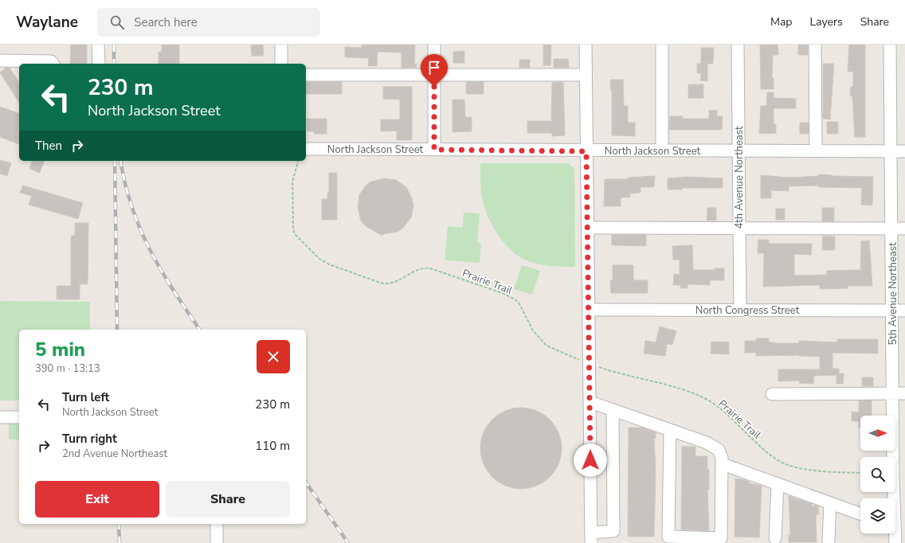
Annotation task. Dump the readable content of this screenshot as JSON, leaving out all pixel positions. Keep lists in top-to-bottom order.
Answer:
{
  "streets": {
    "street": [
      "North Jackson Street",
      "4th Avenue Northeast",
      "5th Avenue Northeast",
      "North Congress Street"
    ],
    "path": ["Prairie Trail"]
  },
  "crossings": [
    ["North Jackson Street", "4th Avenue Northeast"],
    ["North Jackson Street", "5th Avenue Northeast"],
    ["4th Avenue Northeast", "North Congress Street"],
    ["5th Avenue Northeast", "North Congress Street"]
  ],
  "north": "right",
  "page": {
    "header": "Waylane",
    "search": "Search here",
    "nav": ["Map", "Layers", "Share"],
    "turn": ["230 m", "North Jackson Street"],
    "then": "Then",
    "heading": ["5 min", "390 m · 13:13"],
    "list": [
      {
        "name": "Turn left",
        "note": "North Jackson Street",
        "value": "230 m"
      },
      {
        "name": "Turn right",
        "note": "2nd Avenue Northeast",
        "value": "110 m"
      }
    ],
    "buttons": ["Exit", "Share"]
  }
}
